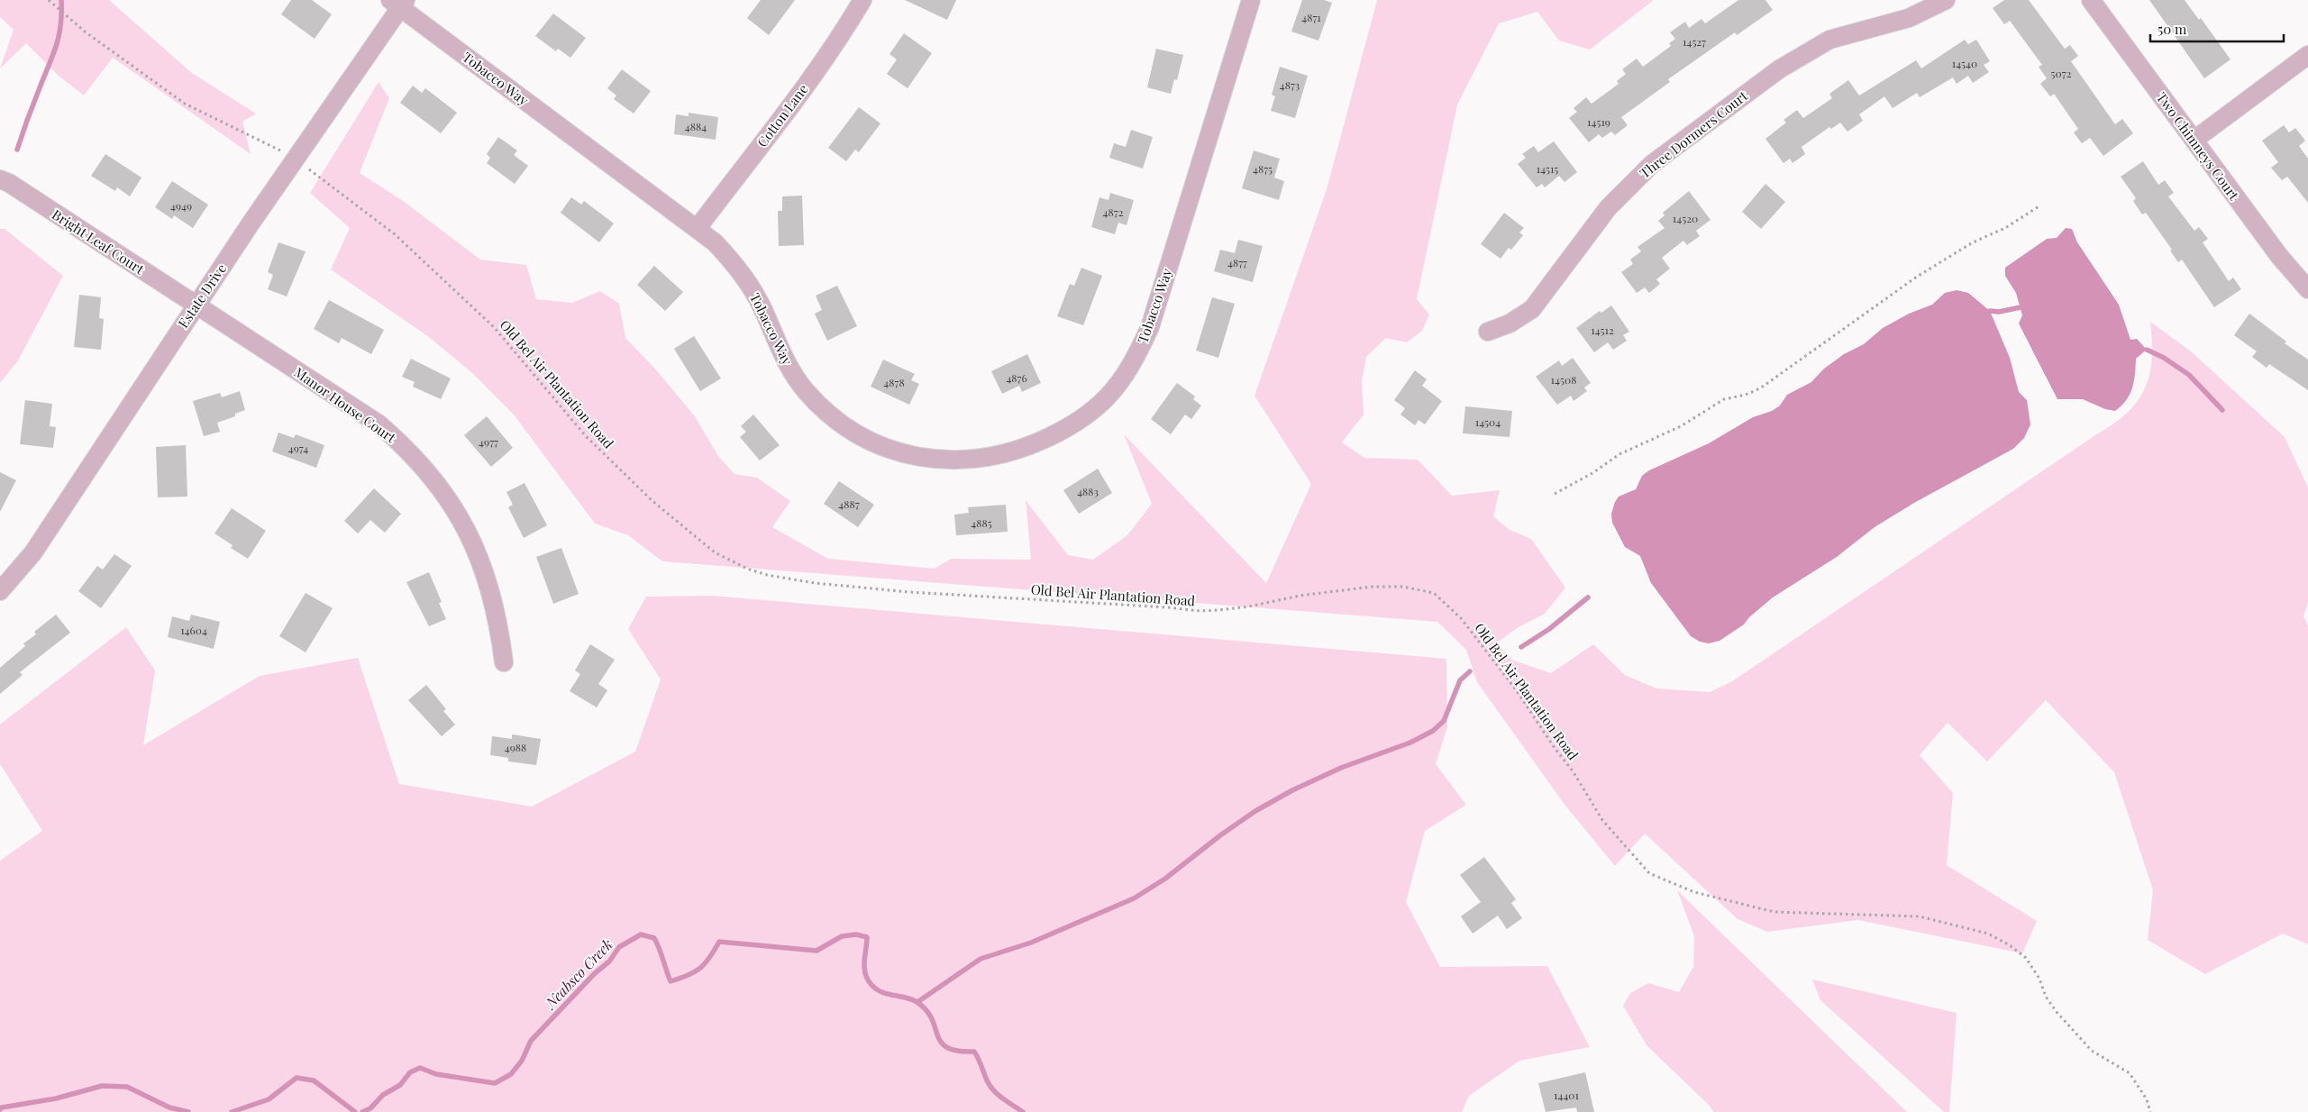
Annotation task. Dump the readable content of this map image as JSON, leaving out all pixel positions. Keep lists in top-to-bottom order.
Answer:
{
  "streets": {
    "street": [
      "Tobacco Way",
      "Cotton Lane",
      "Three Dormers Court",
      "Two Chimneys Court",
      "Bright Leaf Court",
      "Estate Drive",
      "Manor House Court"
    ],
    "path": ["Old Bel Air Plantation Road"]
  },
  "crossings": [
    ["Tobacco Way", "Cotton Lane"],
    ["Tobacco Way", "Estate Drive"],
    ["Bright Leaf Court", "Estate Drive"],
    ["Bright Leaf Court", "Manor House Court"],
    ["Estate Drive", "Old Bel Air Plantation Road"],
    ["Estate Drive", "Manor House Court"]
  ],
  "water": ["Neabsco Creek"],
  "house_numbers": [
    "4871",
    "14527",
    "14540",
    "5072",
    "4873",
    "14519",
    "4884",
    "4875",
    "14515",
    "4949",
    "4872",
    "14520",
    "4877",
    "14512",
    "4876",
    "14508",
    "4878",
    "14504",
    "4977",
    "4974",
    "4883",
    "4887",
    "4885",
    "14604",
    "4988",
    "14401"
  ],
  "scale_bar": "50 m"
}
